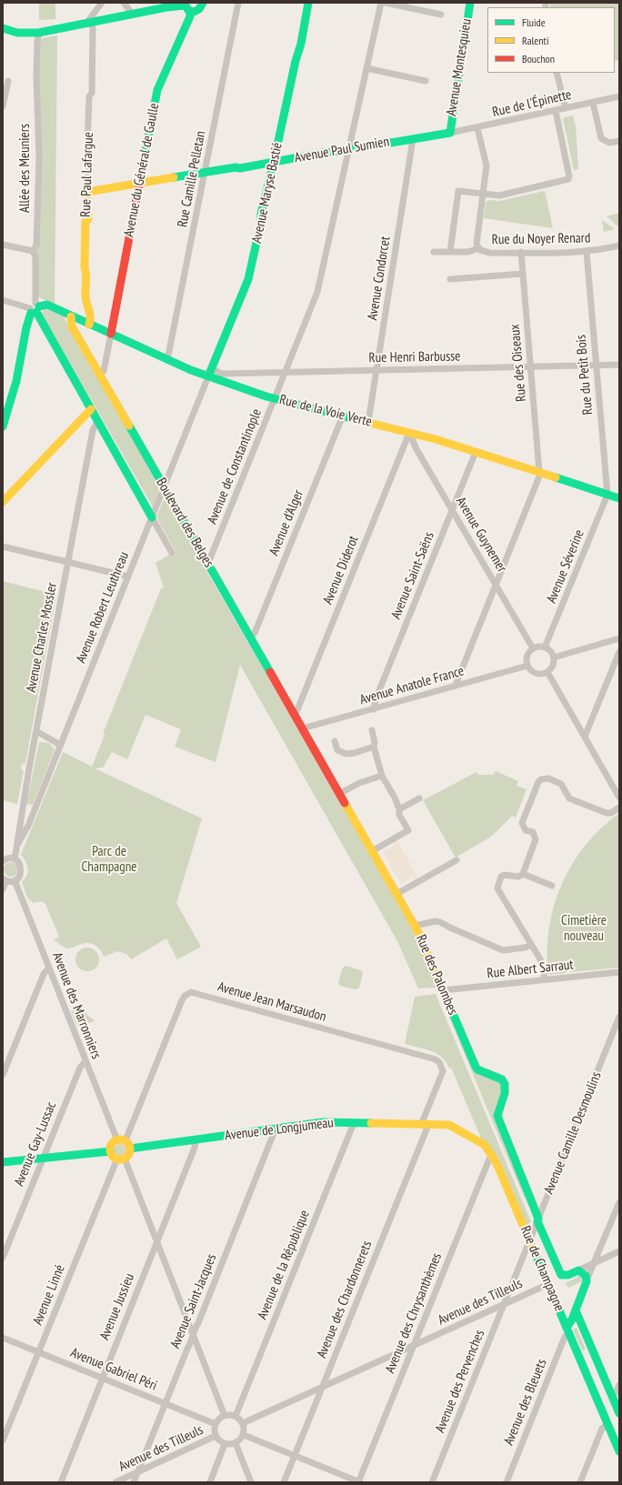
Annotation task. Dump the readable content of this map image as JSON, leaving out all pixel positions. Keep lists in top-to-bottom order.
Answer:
{
  "streets": {
    "street": [
      "Avenue Montesquieu",
      "Rue de l'Épinette",
      "Avenue Paul Sumien",
      "Allée des Meuniers",
      "Avenue du Général de Gaulle",
      "Rue Paul Lafargue",
      "Rue Camille Pelletan",
      "Avenue Maryse Bastié",
      "Rue du Noyer Renard",
      "Avenue Condorcet",
      "Rue Henri Barbusse",
      "Rue des Oiseaux",
      "Rue du Petit Bois",
      "Rue de la Voie Verte",
      "Avenue de Constantinople",
      "Boulevard des Belges",
      "Avenue d'Alger",
      "Avenue Guynemer",
      "Avenue Séverine",
      "Avenue Diderot",
      "Avenue Saint-Saëns",
      "Avenue Robert Leuthreau",
      "Avenue Charles Mossler",
      "Avenue Anatole France",
      "Rue Albert Sarraut",
      "Rue des Palombes",
      "Avenue Jean Marsaudon",
      "Avenue des Marronniers",
      "Avenue de Longjumeau",
      "Avenue Camille Desmoulins",
      "Avenue Gay-Lussac",
      "Avenue de la République",
      "Rue de Champagne",
      "Avenue Linné",
      "Avenue des Chardonnerets",
      "Avenue Saint-Jacques",
      "Avenue des Tilleuls",
      "Avenue Jussieu",
      "Avenue des Chrysanthèmes",
      "Avenue Gabriel Péri",
      "Avenue des Pervenches",
      "Avenue des Bleuets"
    ]
  },
  "crossings": [
    ["Avenue Montesquieu", "Rue de l'Épinette"],
    ["Avenue Montesquieu", "Avenue Paul Sumien"],
    ["Rue de l'Épinette", "Avenue Paul Sumien"],
    ["Rue de l'Épinette", "Rue du Noyer Renard"],
    ["Avenue Paul Sumien", "Avenue du Général de Gaulle"],
    ["Avenue Paul Sumien", "Rue Paul Lafargue"],
    ["Avenue Paul Sumien", "Rue Camille Pelletan"],
    ["Avenue Paul Sumien", "Avenue Maryse Bastié"],
    ["Avenue Paul Sumien", "Avenue Condorcet"],
    ["Avenue Paul Sumien", "Avenue de Constantinople"],
    ["Allée des Meuniers", "Rue de la Voie Verte"],
    ["Allée des Meuniers", "Boulevard des Belges"],
    ["Avenue du Général de Gaulle", "Rue de la Voie Verte"],
    ["Rue Paul Lafargue", "Rue de la Voie Verte"],
    ["Rue Camille Pelletan", "Rue de la Voie Verte"],
    ["Avenue Maryse Bastié", "Rue Henri Barbusse"],
    ["Avenue Maryse Bastié", "Rue de la Voie Verte"],
    ["Avenue Maryse Bastié", "Avenue Robert Leuthreau"],
    ["Rue du Noyer Renard", "Rue des Oiseaux"],
    ["Rue du Noyer Renard", "Rue du Petit Bois"],
    ["Avenue Condorcet", "Rue Henri Barbusse"],
    ["Avenue Condorcet", "Rue de la Voie Verte"],
    ["Rue Henri Barbusse", "Rue des Oiseaux"],
    ["Rue Henri Barbusse", "Rue du Petit Bois"],
    ["Rue Henri Barbusse", "Rue de la Voie Verte"],
    ["Rue Henri Barbusse", "Avenue de Constantinople"],
    ["Rue Henri Barbusse", "Avenue Robert Leuthreau"],
    ["Rue des Oiseaux", "Rue de la Voie Verte"],
    ["Rue du Petit Bois", "Rue de la Voie Verte"],
    ["Rue du Petit Bois", "Avenue Séverine"],
    ["Rue de la Voie Verte", "Avenue de Constantinople"],
    ["Rue de la Voie Verte", "Boulevard des Belges"],
    ["Rue de la Voie Verte", "Avenue d'Alger"],
    ["Rue de la Voie Verte", "Avenue Guynemer"],
    ["Rue de la Voie Verte", "Avenue Séverine"],
    ["Rue de la Voie Verte", "Avenue Diderot"],
    ["Rue de la Voie Verte", "Avenue Saint-Saëns"],
    ["Rue de la Voie Verte", "Avenue Robert Leuthreau"],
    ["Avenue de Constantinople", "Boulevard des Belges"],
    ["Boulevard des Belges", "Avenue d'Alger"],
    ["Boulevard des Belges", "Avenue Diderot"],
    ["Boulevard des Belges", "Avenue Robert Leuthreau"],
    ["Boulevard des Belges", "Avenue Charles Mossler"],
    ["Boulevard des Belges", "Avenue Anatole France"],
    ["Boulevard des Belges", "Rue des Palombes"],
    ["Avenue Guynemer", "Avenue Séverine"],
    ["Avenue Guynemer", "Avenue Diderot"],
    ["Avenue Guynemer", "Avenue Saint-Saëns"],
    ["Avenue Guynemer", "Avenue Anatole France"],
    ["Avenue Séverine", "Avenue Anatole France"],
    ["Avenue Saint-Saëns", "Avenue Anatole France"],
    ["Avenue Robert Leuthreau", "Avenue Charles Mossler"],
    ["Avenue Anatole France", "Rue des Palombes"],
    ["Rue Albert Sarraut", "Rue des Palombes"],
    ["Rue des Palombes", "Avenue Camille Desmoulins"],
    ["Rue des Palombes", "Avenue des Pervenches"],
    ["Avenue Jean Marsaudon", "Avenue des Marronniers"],
    ["Avenue Jean Marsaudon", "Avenue de Longjumeau"],
    ["Avenue Jean Marsaudon", "Rue de Champagne"],
    ["Avenue Jean Marsaudon", "Avenue Linné"],
    ["Avenue Jean Marsaudon", "Avenue des Chardonnerets"],
    ["Avenue des Marronniers", "Avenue de Longjumeau"],
    ["Avenue des Marronniers", "Avenue Gay-Lussac"],
    ["Avenue des Marronniers", "Avenue Linné"],
    ["Avenue de Longjumeau", "Avenue de la République"],
    ["Avenue de Longjumeau", "Rue de Champagne"],
    ["Avenue de Longjumeau", "Avenue Linné"],
    ["Avenue de Longjumeau", "Avenue des Chardonnerets"],
    ["Avenue de Longjumeau", "Avenue Saint-Jacques"],
    ["Avenue de Longjumeau", "Avenue Jussieu"],
    ["Avenue Camille Desmoulins", "Avenue des Pervenches"],
    ["Avenue de la République", "Avenue des Tilleuls"],
    ["Avenue de la République", "Avenue Gabriel Péri"],
    ["Rue de Champagne", "Avenue des Chardonnerets"],
    ["Rue de Champagne", "Avenue des Tilleuls"],
    ["Rue de Champagne", "Avenue des Chrysanthèmes"],
    ["Rue de Champagne", "Avenue des Pervenches"],
    ["Rue de Champagne", "Avenue des Bleuets"],
    ["Avenue Linné", "Avenue Gabriel Péri"],
    ["Avenue des Chardonnerets", "Avenue des Tilleuls"],
    ["Avenue Saint-Jacques", "Avenue des Tilleuls"],
    ["Avenue Saint-Jacques", "Avenue Gabriel Péri"],
    ["Avenue des Tilleuls", "Avenue des Chrysanthèmes"],
    ["Avenue des Tilleuls", "Avenue Gabriel Péri"],
    ["Avenue des Tilleuls", "Avenue des Pervenches"],
    ["Avenue Jussieu", "Avenue Gabriel Péri"]
  ],
  "parks": ["Parc de Champagne", "Cimetière nouveau"],
  "legend": ["Fluide", "Ralenti", "Bouchon"]
}
